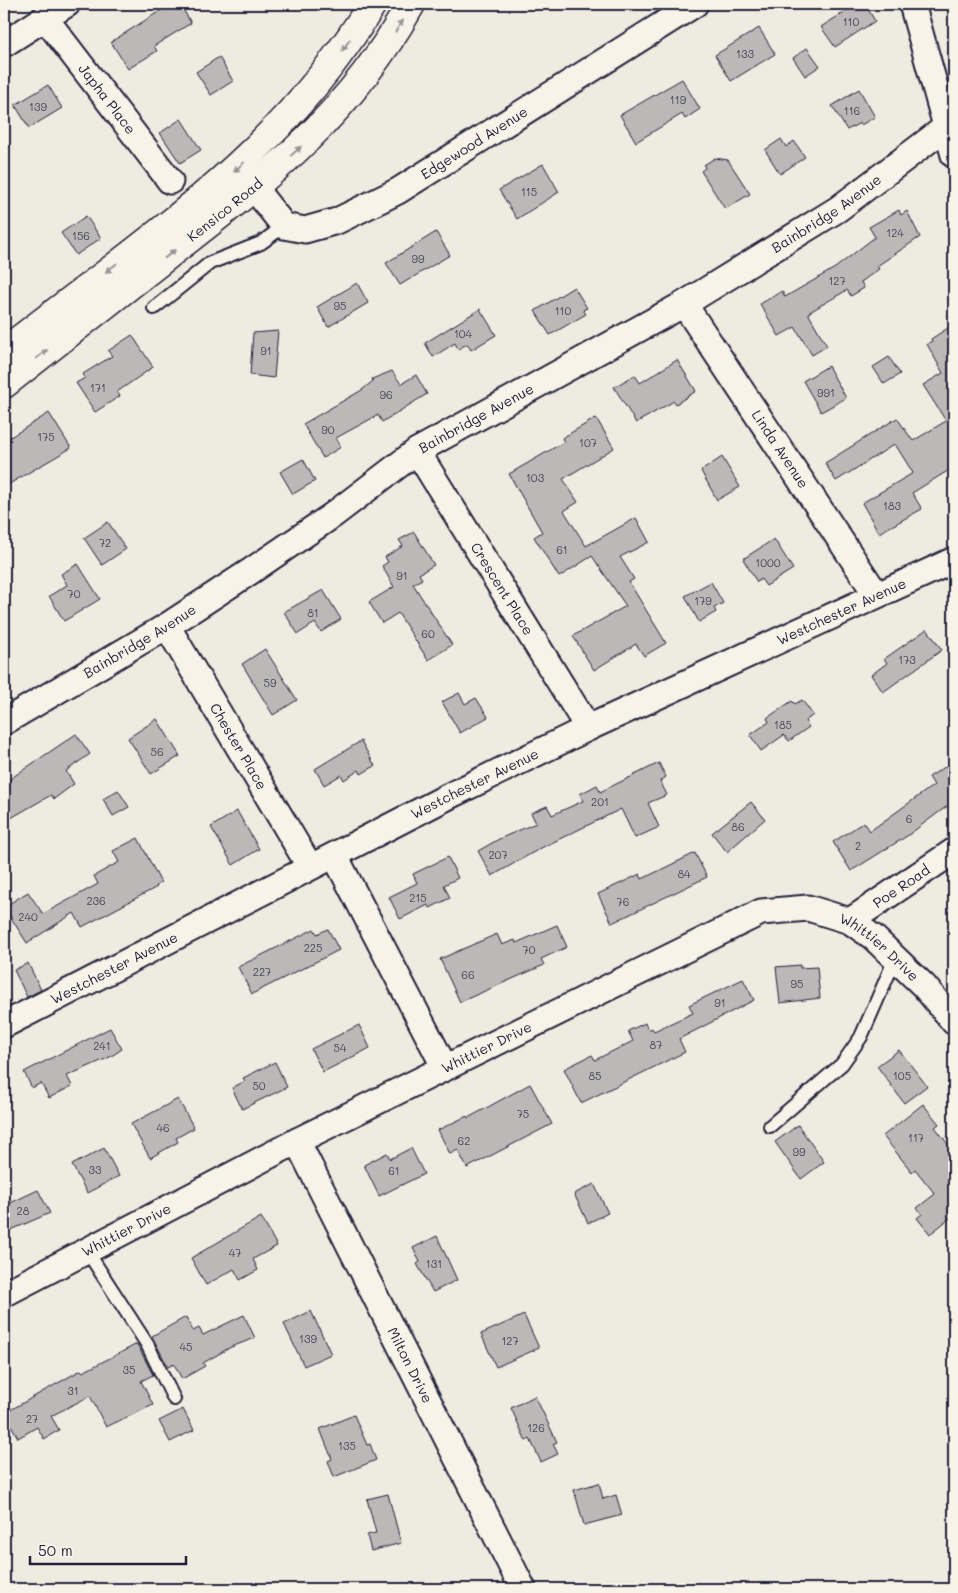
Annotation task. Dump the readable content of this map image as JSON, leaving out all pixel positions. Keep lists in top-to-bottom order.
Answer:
{
  "streets": {
    "street": [
      "Japha Place",
      "Edgewood Avenue",
      "Kensico Road",
      "Bainbridge Avenue",
      "Linda Avenue",
      "Crescent Place",
      "Westchester Avenue",
      "Chester Place",
      "Poe Road",
      "Whittier Drive",
      "Milton Drive"
    ]
  },
  "crossings": [
    ["Bainbridge Avenue", "Linda Avenue"],
    ["Bainbridge Avenue", "Crescent Place"],
    ["Bainbridge Avenue", "Chester Place"],
    ["Linda Avenue", "Westchester Avenue"],
    ["Crescent Place", "Westchester Avenue"],
    ["Westchester Avenue", "Chester Place"],
    ["Poe Road", "Whittier Drive"],
    ["Whittier Drive", "Milton Drive"]
  ],
  "house_numbers": [
    "110",
    "133",
    "119",
    "139",
    "116",
    "115",
    "124",
    "156",
    "99",
    "127",
    "95",
    "110",
    "104",
    "91",
    "171",
    "991",
    "96",
    "90",
    "175",
    "107",
    "103",
    "183",
    "72",
    "61",
    "1000",
    "91",
    "70",
    "179",
    "81",
    "60",
    "173",
    "59",
    "185",
    "56",
    "201",
    "6",
    "86",
    "2",
    "207",
    "84",
    "215",
    "236",
    "76",
    "240",
    "225",
    "70",
    "227",
    "66",
    "95",
    "91",
    "87",
    "241",
    "54",
    "85",
    "105",
    "50",
    "75",
    "46",
    "117",
    "62",
    "99",
    "33",
    "61",
    "28",
    "47",
    "131",
    "139",
    "127",
    "45",
    "35",
    "31",
    "27",
    "126",
    "135"
  ],
  "scale_bar": "50 m"
}
